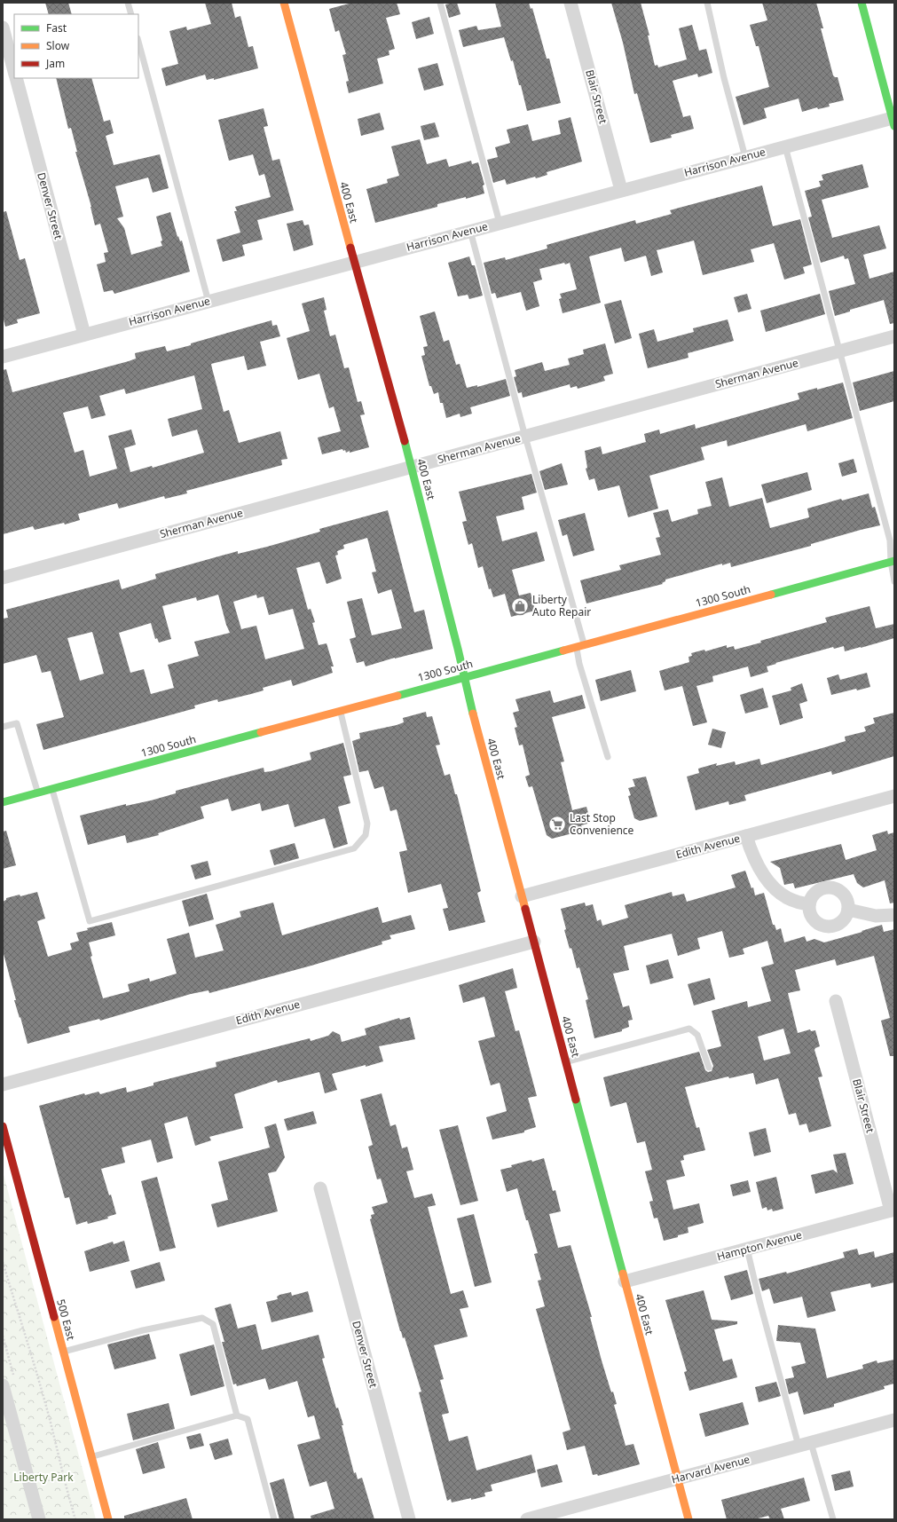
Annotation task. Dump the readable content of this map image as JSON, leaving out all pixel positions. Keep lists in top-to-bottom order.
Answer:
{
  "streets": {
    "street": [
      "Blair Street",
      "Harrison Avenue",
      "400 East",
      "Denver Street",
      "Sherman Avenue",
      "1300 South",
      "Edith Avenue",
      "Hampton Avenue",
      "500 East",
      "Harvard Avenue"
    ]
  },
  "crossings": [
    ["Blair Street", "Harrison Avenue"],
    ["Blair Street", "Hampton Avenue"],
    ["Harrison Avenue", "400 East"],
    ["Harrison Avenue", "Denver Street"],
    ["400 East", "Sherman Avenue"],
    ["400 East", "1300 South"],
    ["400 East", "Edith Avenue"],
    ["400 East", "Hampton Avenue"],
    ["400 East", "Harvard Avenue"]
  ],
  "parks": ["Liberty Park"],
  "places": {
    "shop": ["Liberty Auto Repair"],
    "supermarket": ["Last Stop Convenience"]
  },
  "legend": ["Fast", "Slow", "Jam"]
}
